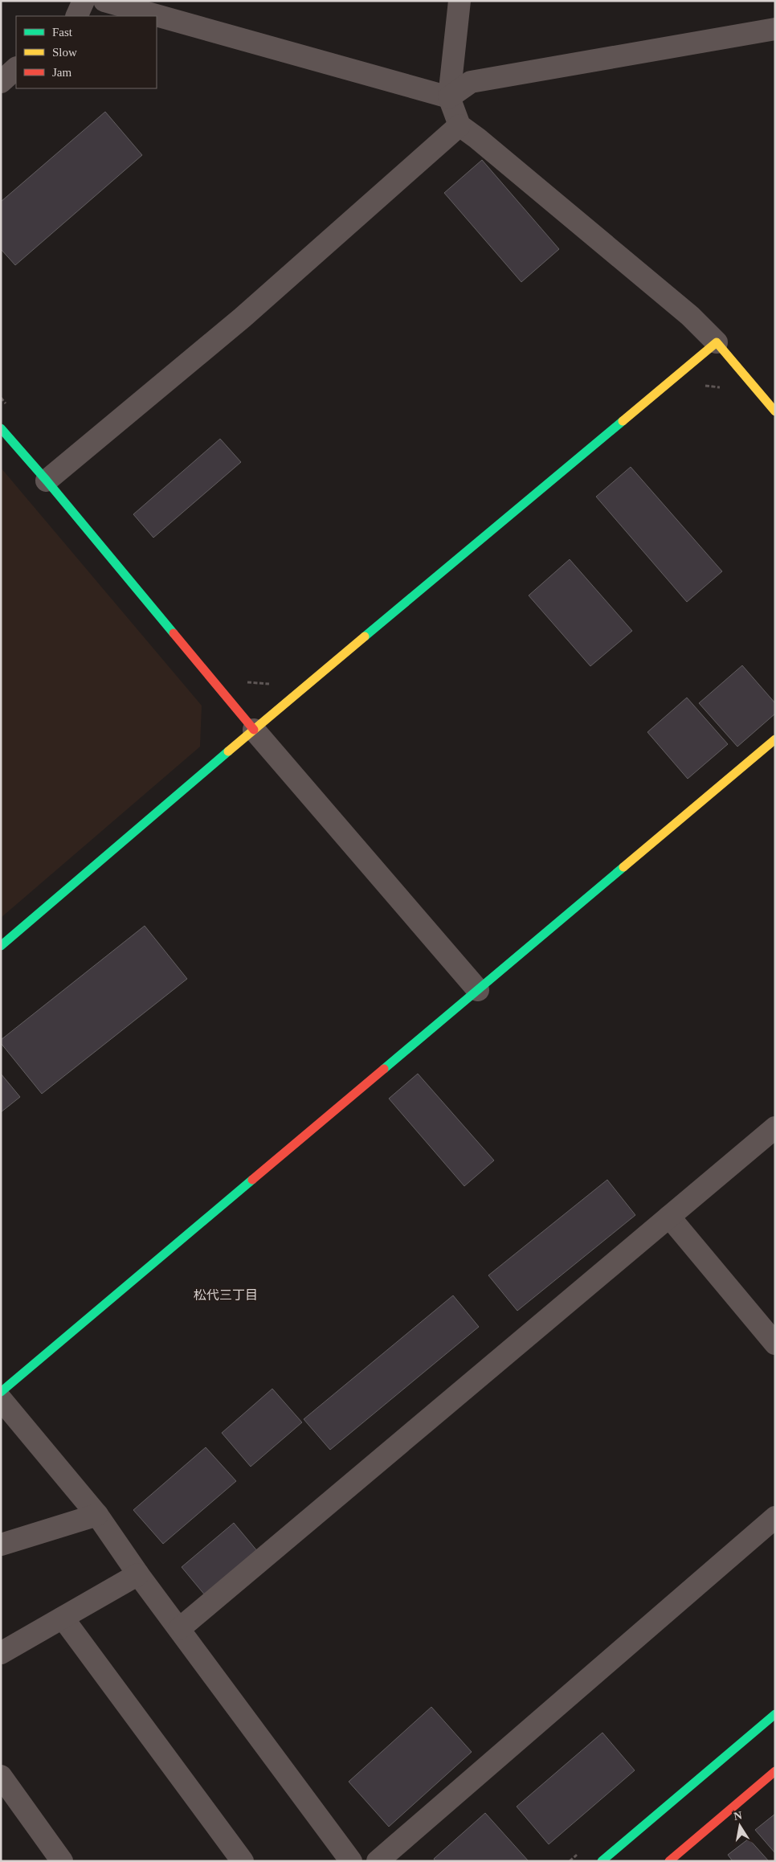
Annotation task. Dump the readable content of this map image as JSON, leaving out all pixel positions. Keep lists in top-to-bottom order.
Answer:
{
  "districts": ["松代三丁目"],
  "legend": ["Fast", "Slow", "Jam"],
  "north": "top"
}
